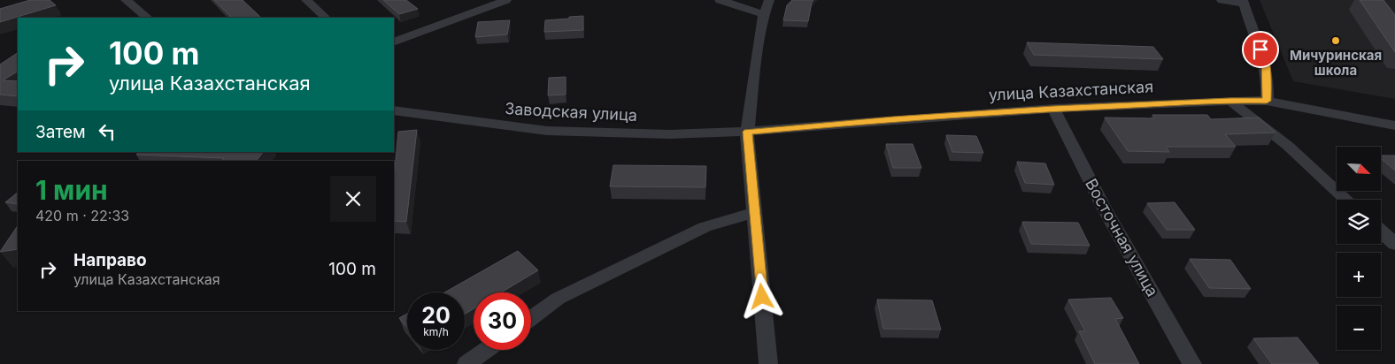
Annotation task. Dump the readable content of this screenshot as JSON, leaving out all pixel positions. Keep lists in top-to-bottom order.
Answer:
{
  "streets": {
    "street": ["улица Казахстанская", "Заводская улица", "Восточная улица"]
  },
  "crossings": [
    ["улица Казахстанская", "Заводская улица"],
    ["улица Казахстанская", "Восточная улица"]
  ],
  "places": ["Мичуринская школа"],
  "north": "bottom right",
  "page": {
    "turn": ["100 m", "улица Казахстанская"],
    "then": "Затем",
    "map_buttons": ["+", "−"],
    "heading": ["1 мин", "420 m · 22:33"],
    "list": [
      {
        "name": "Направо",
        "note": "улица Казахстанская",
        "value": "100 m"
      }
    ],
    "speed": "20 km/h",
    "limit": "30"
  }
}
